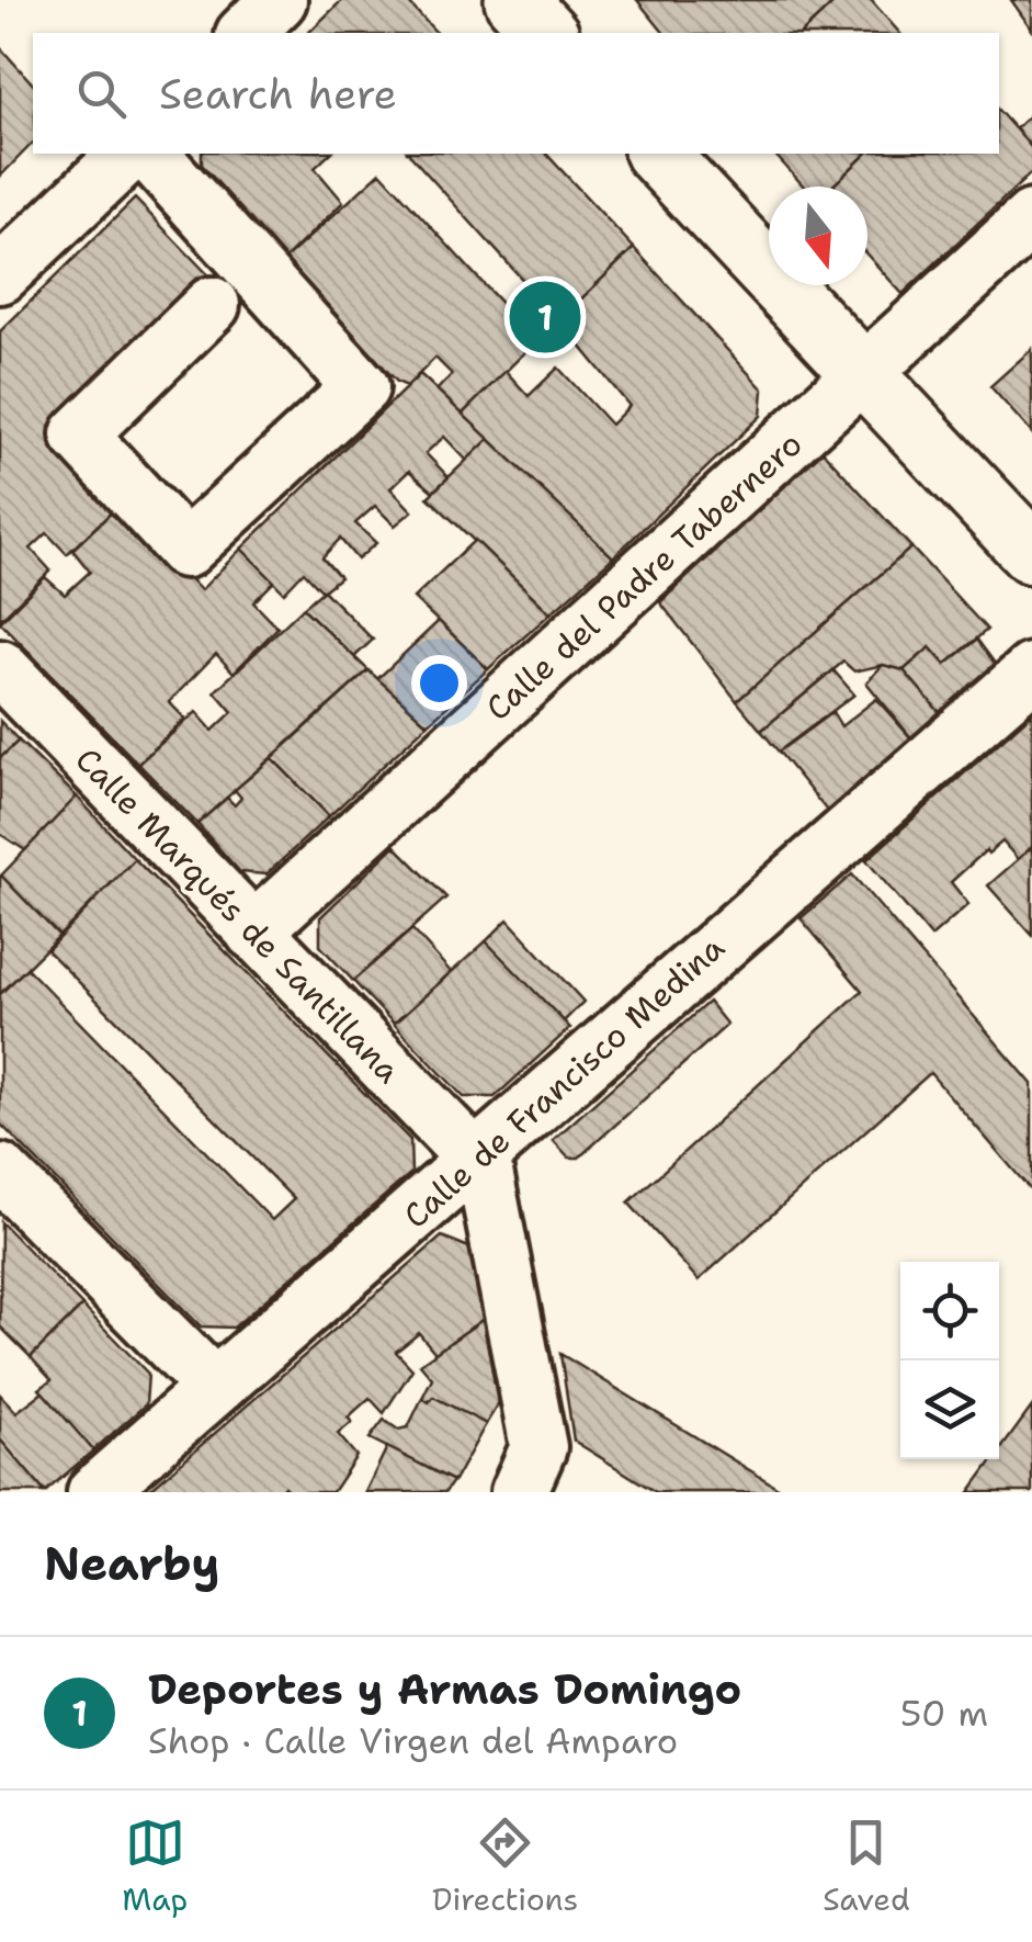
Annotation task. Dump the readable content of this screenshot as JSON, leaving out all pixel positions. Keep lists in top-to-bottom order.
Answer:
{
  "streets": {
    "street": ["Calle del Padre Tabernero", "Calle Marqués de Santillana", "Calle de Francisco Medina"]
  },
  "crossings": [
    ["Calle del Padre Tabernero", "Calle Marqués de Santillana"],
    ["Calle Marqués de Santillana", "Calle de Francisco Medina"]
  ],
  "north": "bottom",
  "page": {
    "search": "Search here",
    "pins": "1",
    "heading": "Nearby",
    "list": [
      {
        "mark": "1",
        "name": "Deportes y Armas Domingo",
        "note": "Shop · Calle Virgen del Amparo",
        "value": "50 m"
      }
    ],
    "nav": ["Map", "Directions", "Saved"]
  }
}
